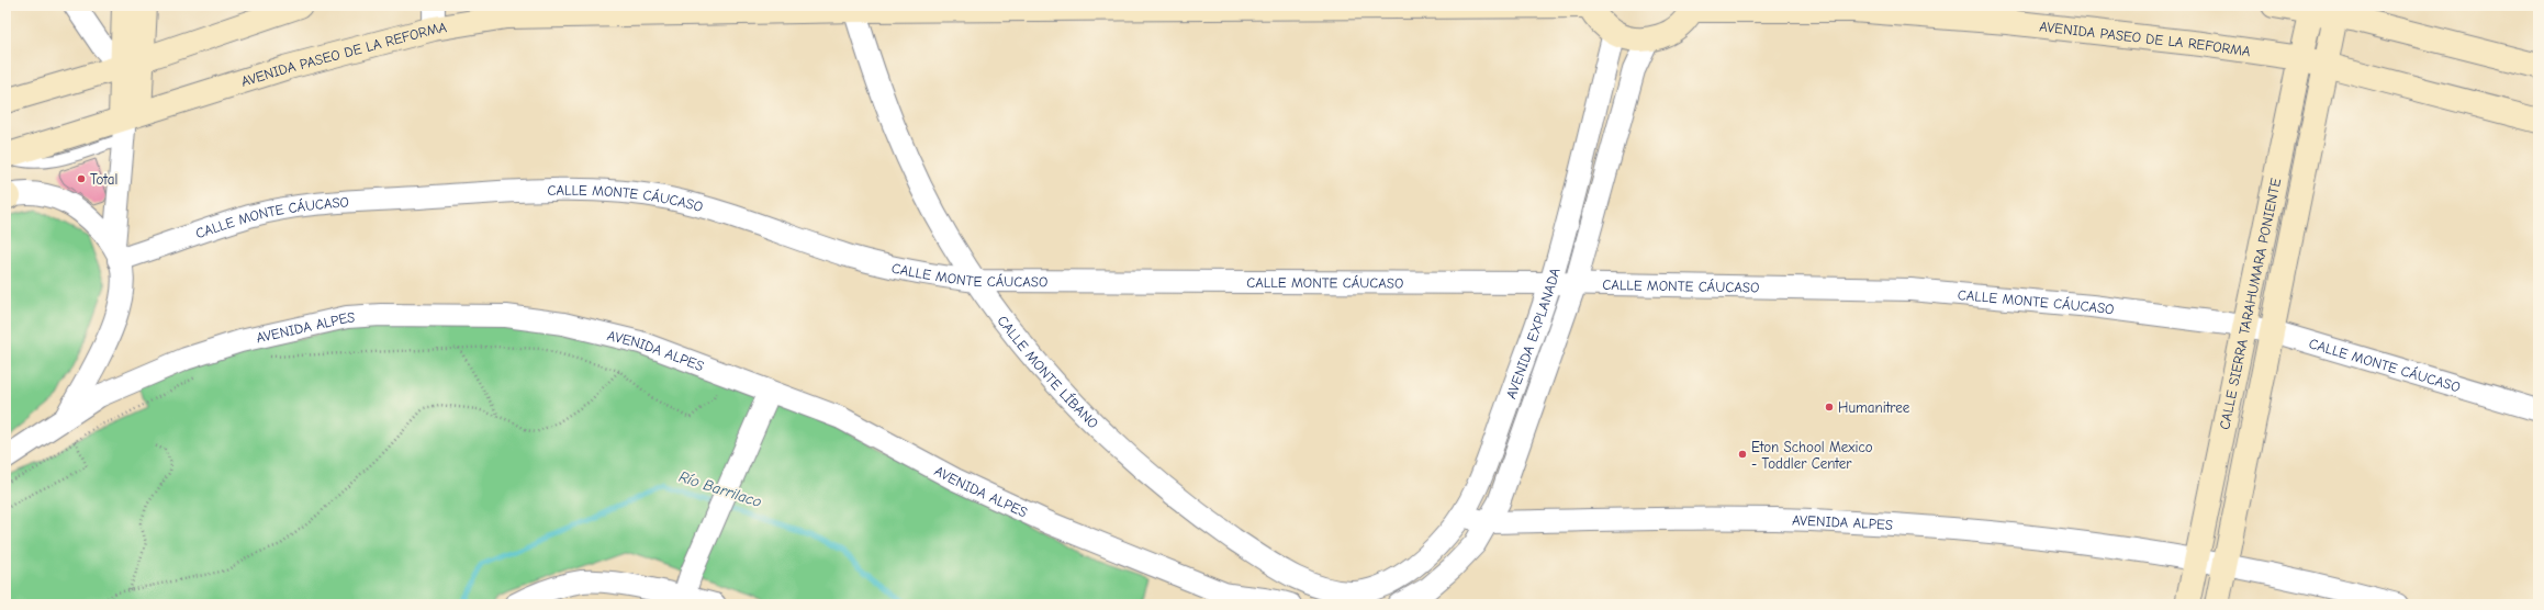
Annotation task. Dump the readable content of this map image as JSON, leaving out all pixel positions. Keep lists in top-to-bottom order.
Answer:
{
  "streets": {
    "main road": ["AVENIDA PASEO DE LA REFORMA", "CALLE SIERRA TARAHUMARA PONIENTE"],
    "street": [
      "CALLE MONTE CÁUCASO",
      "AVENIDA ALPES",
      "AVENIDA EXPLANADA",
      "CALLE MONTE LÍBANO"
    ]
  },
  "crossings": [
    ["AVENIDA PASEO DE LA REFORMA", "CALLE SIERRA TARAHUMARA PONIENTE"],
    ["AVENIDA PASEO DE LA REFORMA", "CALLE MONTE LÍBANO"],
    ["CALLE MONTE CÁUCASO", "CALLE SIERRA TARAHUMARA PONIENTE"],
    ["CALLE MONTE CÁUCASO", "AVENIDA EXPLANADA"],
    ["CALLE MONTE CÁUCASO", "CALLE MONTE LÍBANO"],
    ["CALLE SIERRA TARAHUMARA PONIENTE", "AVENIDA ALPES"],
    ["AVENIDA ALPES", "AVENIDA EXPLANADA"],
    ["AVENIDA EXPLANADA", "CALLE MONTE LÍBANO"]
  ],
  "water": ["Río Barrilaco"],
  "places": ["Total", "Humanitree", "Eton School Mexico - Toddler Center"]
}
